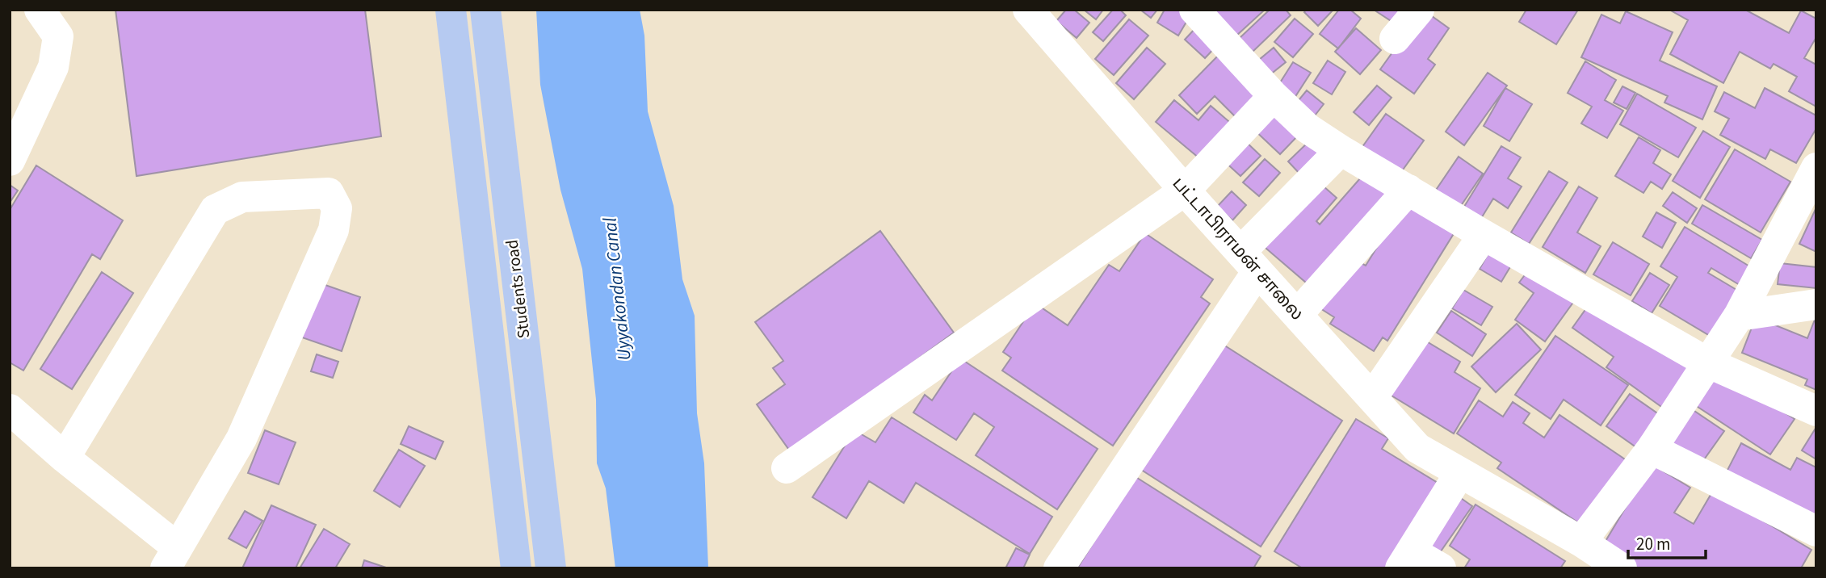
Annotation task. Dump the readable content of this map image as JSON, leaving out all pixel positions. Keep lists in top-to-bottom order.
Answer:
{
  "streets": {
    "main road": ["Students road"],
    "street": ["பட்டாபிராமன் சாலை"]
  },
  "water": ["Uyyakondan Canal"],
  "scale_bar": "20 m"
}
